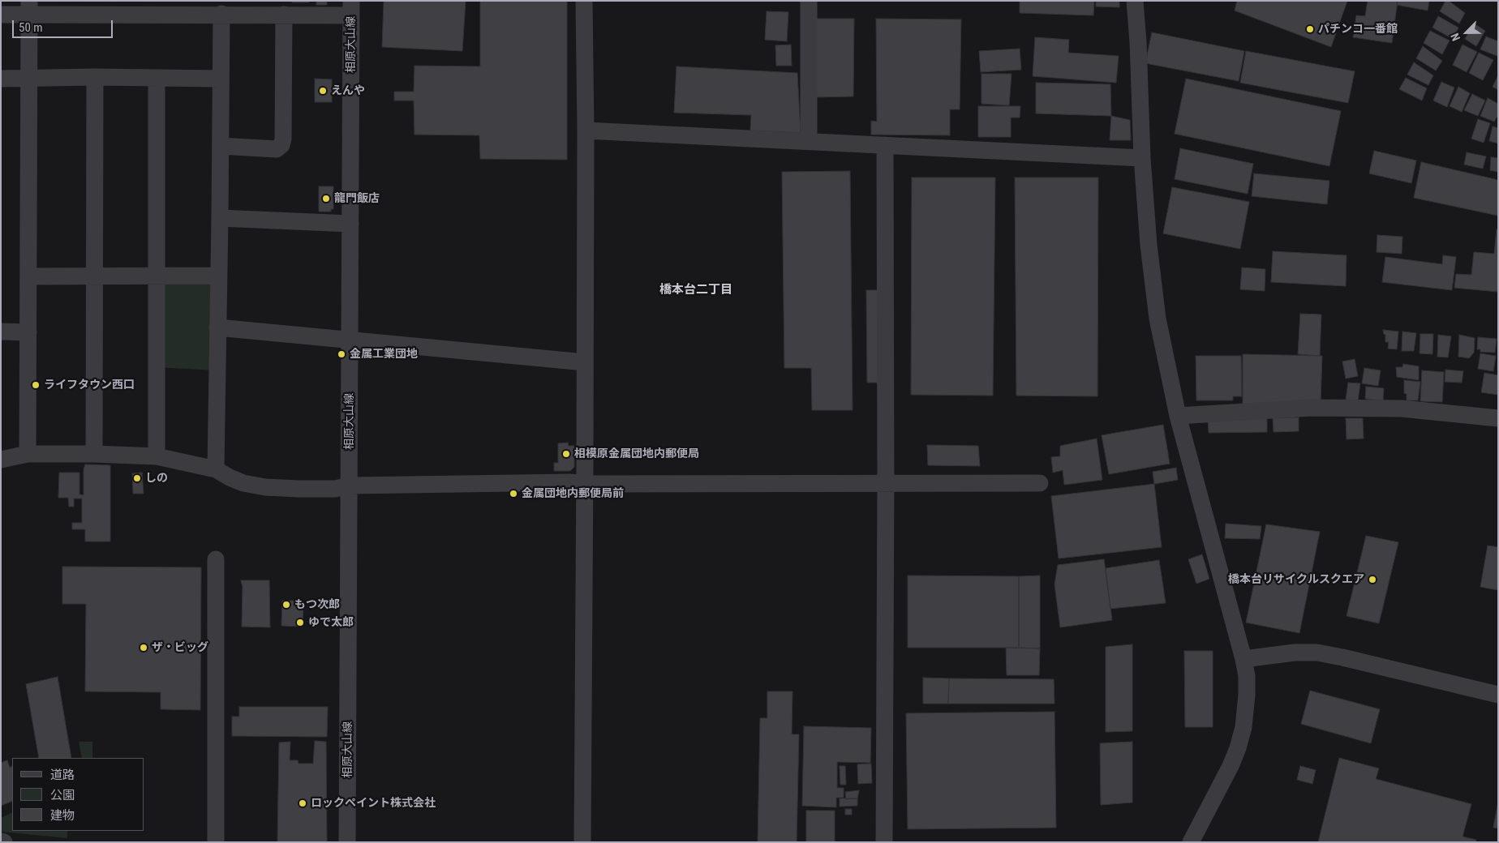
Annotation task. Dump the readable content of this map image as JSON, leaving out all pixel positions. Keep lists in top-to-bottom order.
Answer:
{
  "streets": {
    "street": ["相原大山線"]
  },
  "districts": ["橋本台二丁目"],
  "places": [
    "パチンコ一番館",
    "えんや",
    "龍門飯店",
    "金属工業団地",
    "ライフタウン西口",
    "相模原金属団地内郵便局",
    "しの",
    "金属団地内郵便局前",
    "橋本台リサイクルスクエア",
    "もつ次郎",
    "ゆで太郎",
    "ザ・ビッグ",
    "ロックペイント株式会社"
  ],
  "legend": ["道路", "公園", "建物"],
  "scale_bar": "50 m",
  "north": "bottom left"
}
